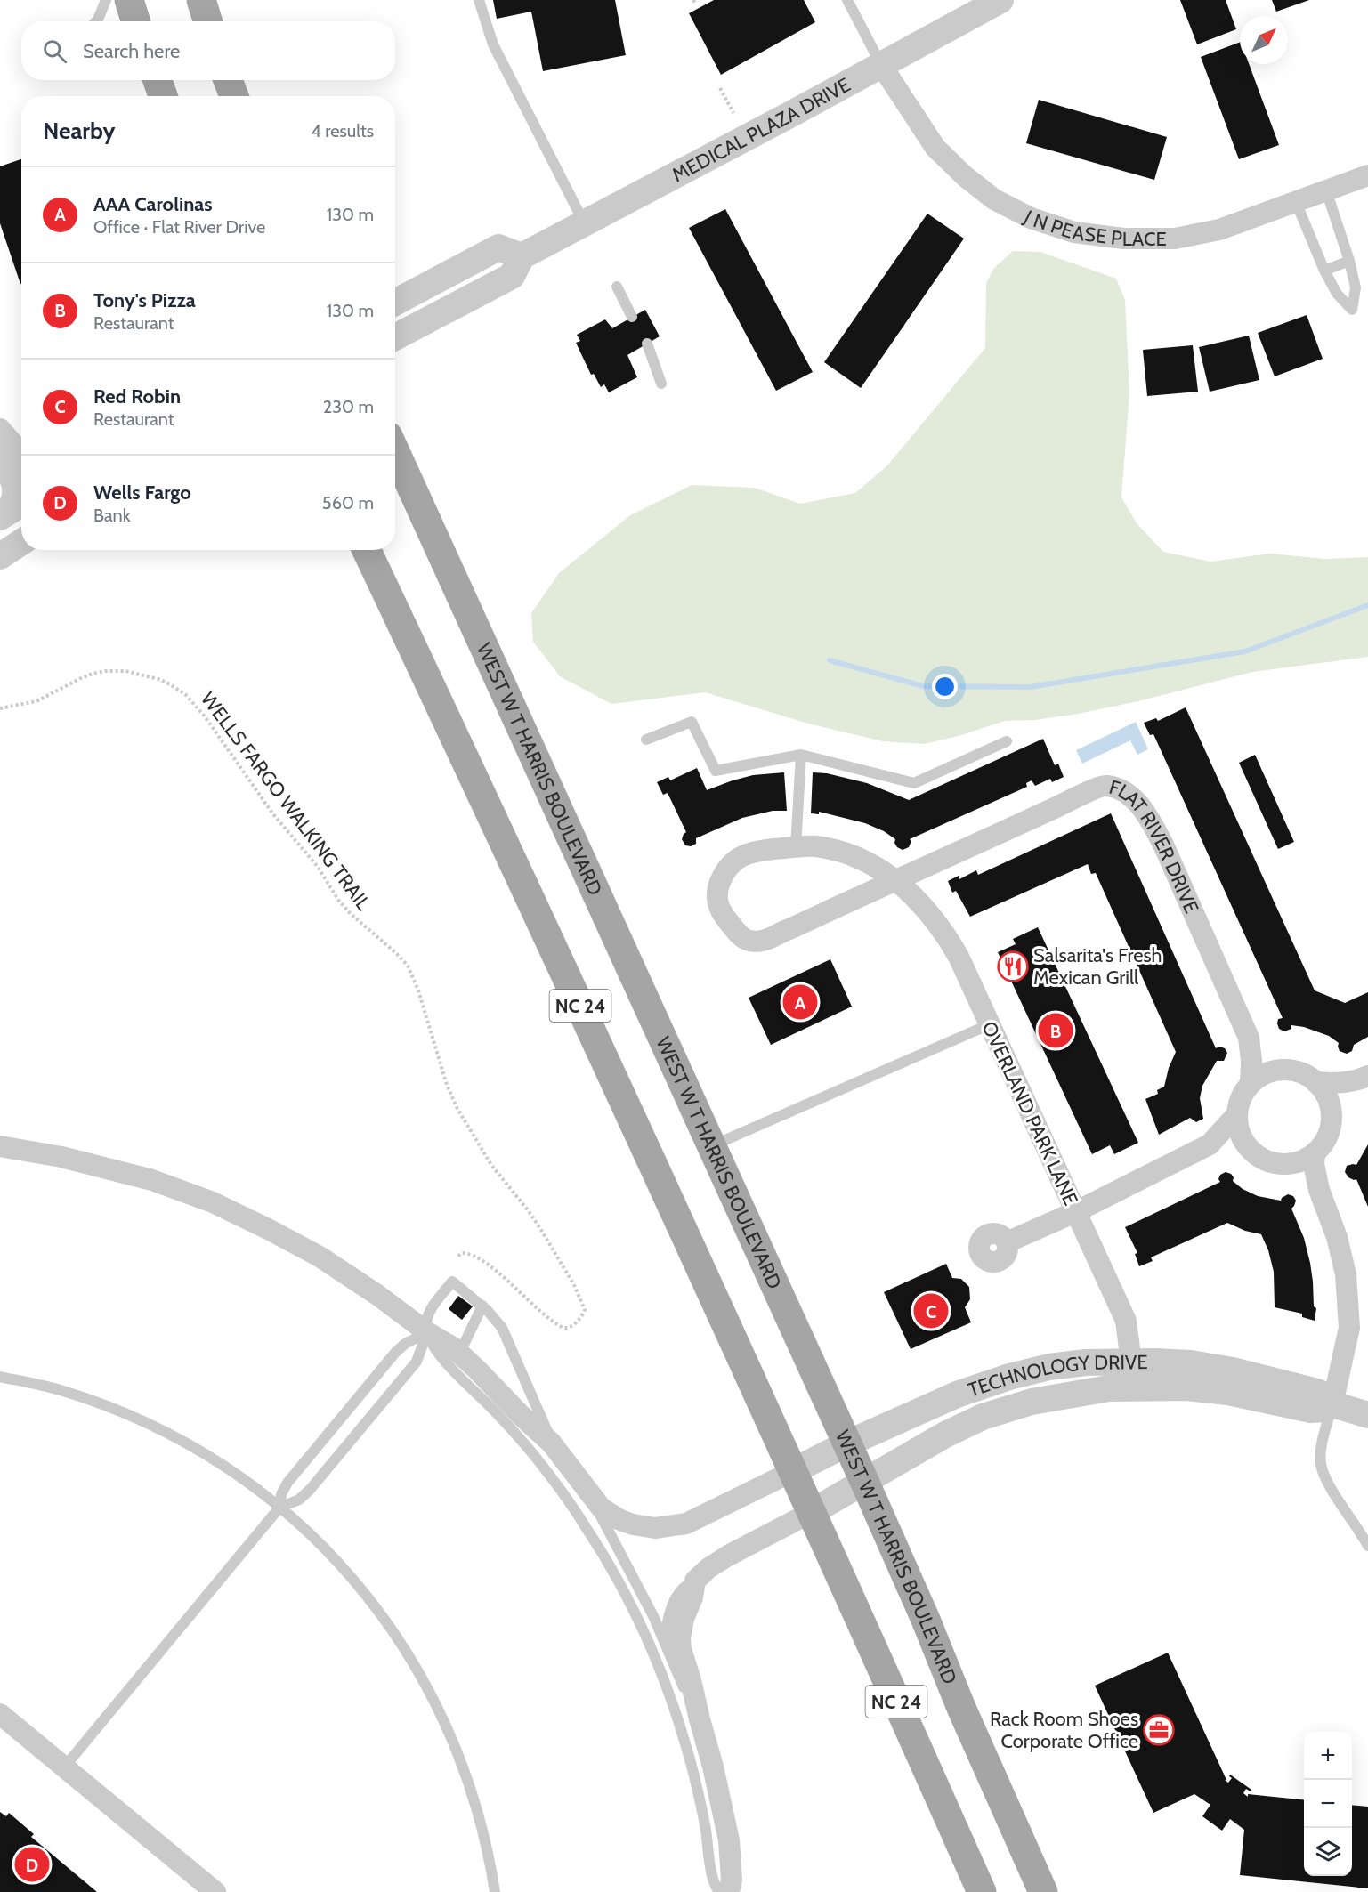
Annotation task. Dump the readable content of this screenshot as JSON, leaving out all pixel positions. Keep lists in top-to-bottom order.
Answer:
{
  "streets": {
    "main road": ["WEST W T HARRIS BOULEVARD", "NC 24"],
    "street": [
      "MEDICAL PLAZA DRIVE",
      "J N PEASE PLACE",
      "FLAT RIVER DRIVE",
      "OVERLAND PARK LANE",
      "TECHNOLOGY DRIVE"
    ],
    "path": ["WELLS FARGO WALKING TRAIL"]
  },
  "crossings": [
    ["MEDICAL PLAZA DRIVE", "J N PEASE PLACE"],
    ["WEST W T HARRIS BOULEVARD", "TECHNOLOGY DRIVE"],
    ["FLAT RIVER DRIVE", "OVERLAND PARK LANE"],
    ["NC 24", "TECHNOLOGY DRIVE"],
    ["OVERLAND PARK LANE", "TECHNOLOGY DRIVE"]
  ],
  "places": {
    "restaurant": ["Salsarita's Fresh Mexican Grill"],
    "office": ["Rack Room Shoes Corporate Office"]
  },
  "north": "top right",
  "page": {
    "search": "Search here",
    "heading": ["Nearby", "4 results"],
    "list": [
      {
        "mark": "A",
        "name": "AAA Carolinas",
        "note": "Office · Flat River Drive",
        "value": "130 m"
      },
      {
        "mark": "B",
        "name": "Tony's Pizza",
        "note": "Restaurant",
        "value": "130 m"
      },
      {
        "mark": "C",
        "name": "Red Robin",
        "note": "Restaurant",
        "value": "230 m"
      },
      {
        "mark": "D",
        "name": "Wells Fargo",
        "note": "Bank",
        "value": "560 m"
      }
    ],
    "pins": [
      "A",
      "B",
      "C",
      "D"
    ],
    "map_buttons": ["+", "−"]
  }
}
